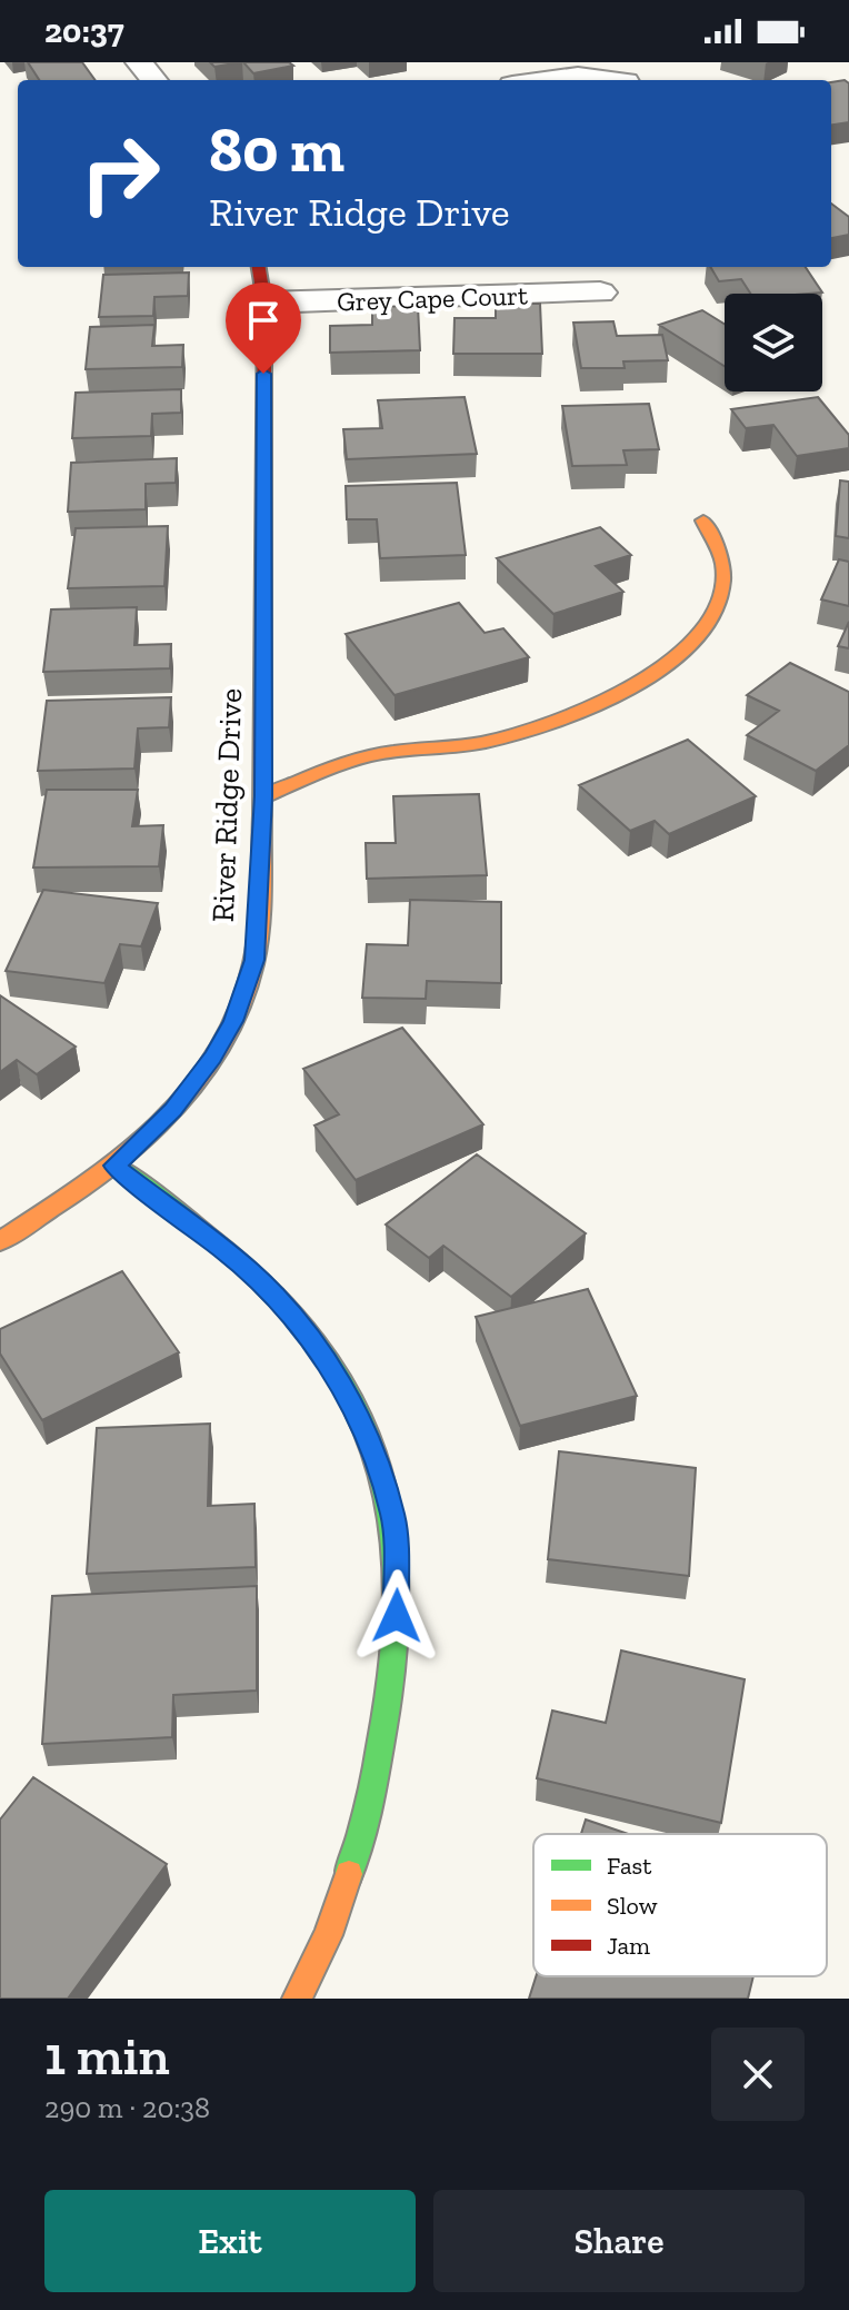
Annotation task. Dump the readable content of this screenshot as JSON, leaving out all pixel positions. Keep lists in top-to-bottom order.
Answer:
{
  "streets": {
    "street": ["Grey Cape Court", "River Ridge Drive"]
  },
  "crossings": [
    ["Grey Cape Court", "River Ridge Drive"]
  ],
  "legend": ["Fast", "Slow", "Jam"],
  "page": {
    "status": "20:37",
    "turn": ["80 m", "River Ridge Drive"],
    "heading": ["1 min", "290 m · 20:38"],
    "buttons": ["Exit", "Share"]
  }
}
